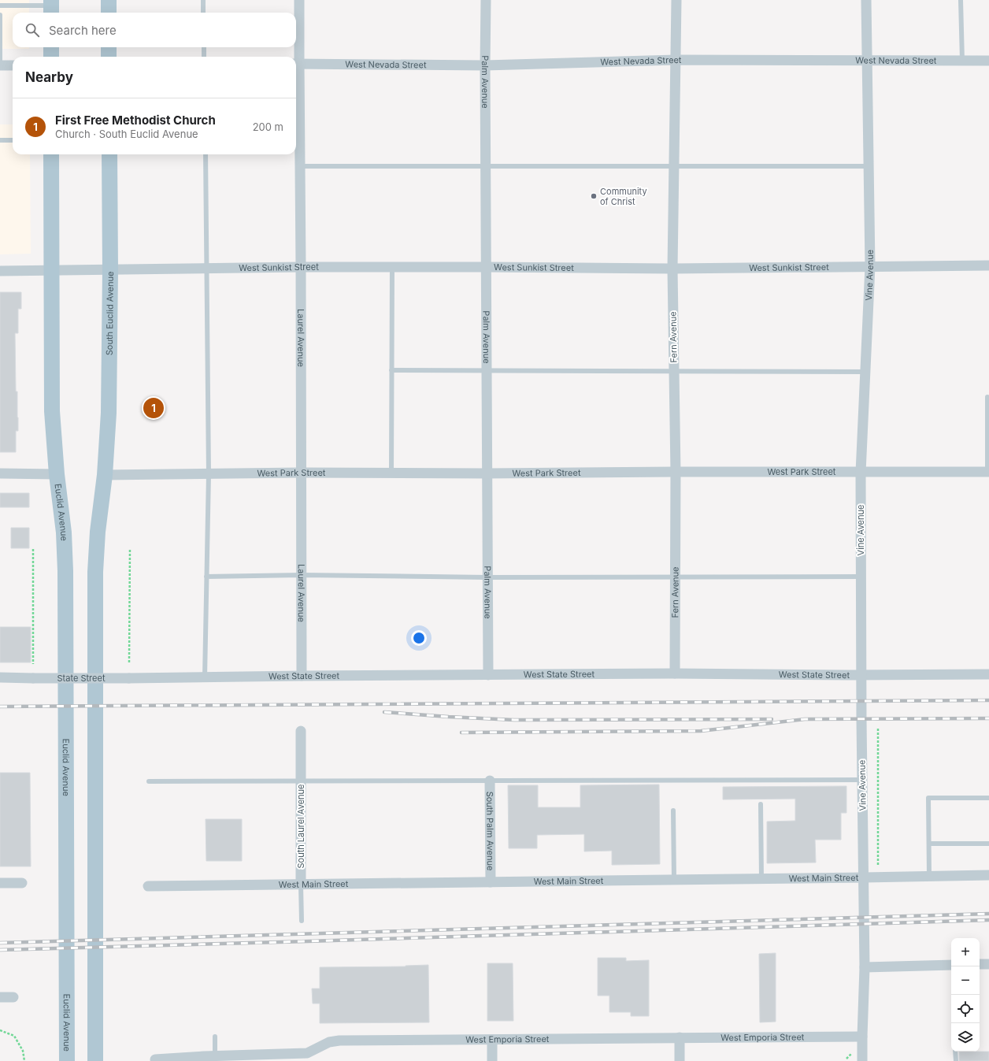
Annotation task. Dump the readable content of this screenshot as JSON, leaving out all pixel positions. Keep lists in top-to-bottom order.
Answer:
{
  "streets": {
    "main road": ["South Euclid Avenue", "Euclid Avenue"],
    "street": [
      "West Nevada Street",
      "Palm Avenue",
      "West Sunkist Street",
      "Vine Avenue",
      "Fern Avenue",
      "Laurel Avenue",
      "West Park Street",
      "West State Street",
      "State Street",
      "South Laurel Avenue",
      "South Palm Avenue",
      "West Main Street",
      "West Emporia Street"
    ]
  },
  "crossings": [
    ["West Nevada Street", "Palm Avenue"],
    ["West Nevada Street", "Vine Avenue"],
    ["West Nevada Street", "Fern Avenue"],
    ["West Nevada Street", "Laurel Avenue"],
    ["Palm Avenue", "West Sunkist Street"],
    ["Palm Avenue", "West Park Street"],
    ["Palm Avenue", "West State Street"],
    ["West Sunkist Street", "Vine Avenue"],
    ["West Sunkist Street", "South Euclid Avenue"],
    ["West Sunkist Street", "Fern Avenue"],
    ["West Sunkist Street", "Laurel Avenue"],
    ["Vine Avenue", "West Park Street"],
    ["Vine Avenue", "West State Street"],
    ["Vine Avenue", "West Main Street"],
    ["Vine Avenue", "West Emporia Street"],
    ["South Euclid Avenue", "West Park Street"],
    ["Fern Avenue", "West Park Street"],
    ["Fern Avenue", "West State Street"],
    ["Laurel Avenue", "West Park Street"],
    ["Laurel Avenue", "West State Street"],
    ["West State Street", "State Street"],
    ["South Laurel Avenue", "West Main Street"],
    ["South Palm Avenue", "West Main Street"]
  ],
  "places": ["Community of Christ"],
  "page": {
    "search": "Search here",
    "heading": "Nearby",
    "list": [
      {
        "mark": "1",
        "name": "First Free Methodist Church",
        "note": "Church · South Euclid Avenue",
        "value": "200 m"
      }
    ],
    "pins": "1",
    "map_buttons": ["+", "−"]
  }
}
